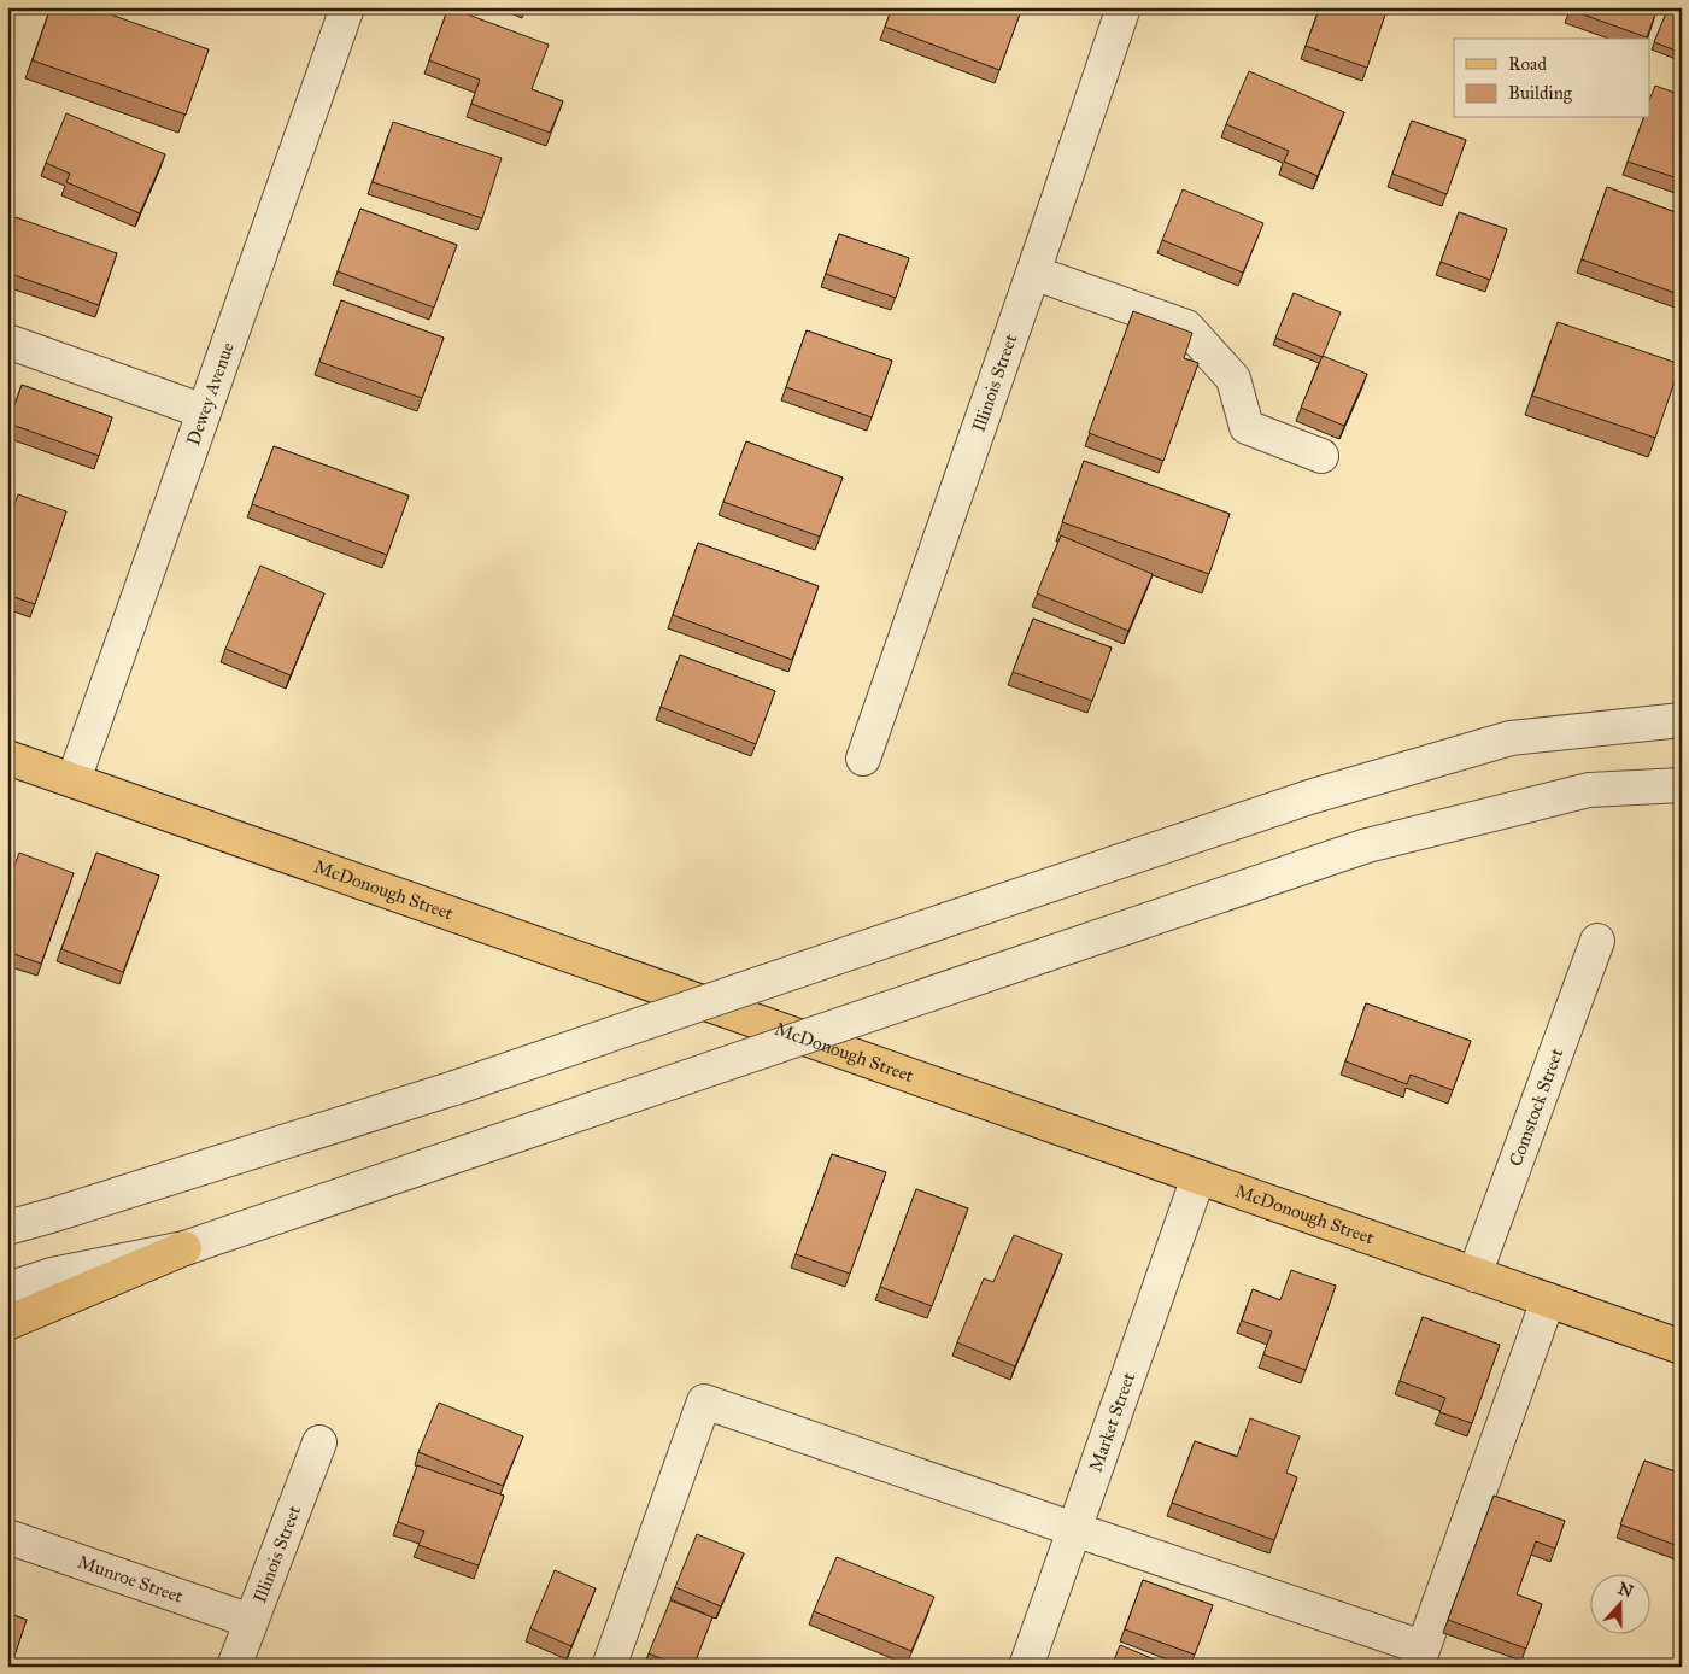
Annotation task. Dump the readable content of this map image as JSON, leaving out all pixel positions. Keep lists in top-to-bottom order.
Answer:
{
  "streets": {
    "main road": ["McDonough Street"],
    "street": [
      "Illinois Street",
      "Dewey Avenue",
      "Comstock Street",
      "Market Street",
      "Munroe Street"
    ]
  },
  "crossings": [
    ["Illinois Street", "Munroe Street"],
    ["Dewey Avenue", "McDonough Street"],
    ["McDonough Street", "Comstock Street"],
    ["McDonough Street", "Market Street"]
  ],
  "legend": ["Road", "Building"],
  "north": "top"
}
